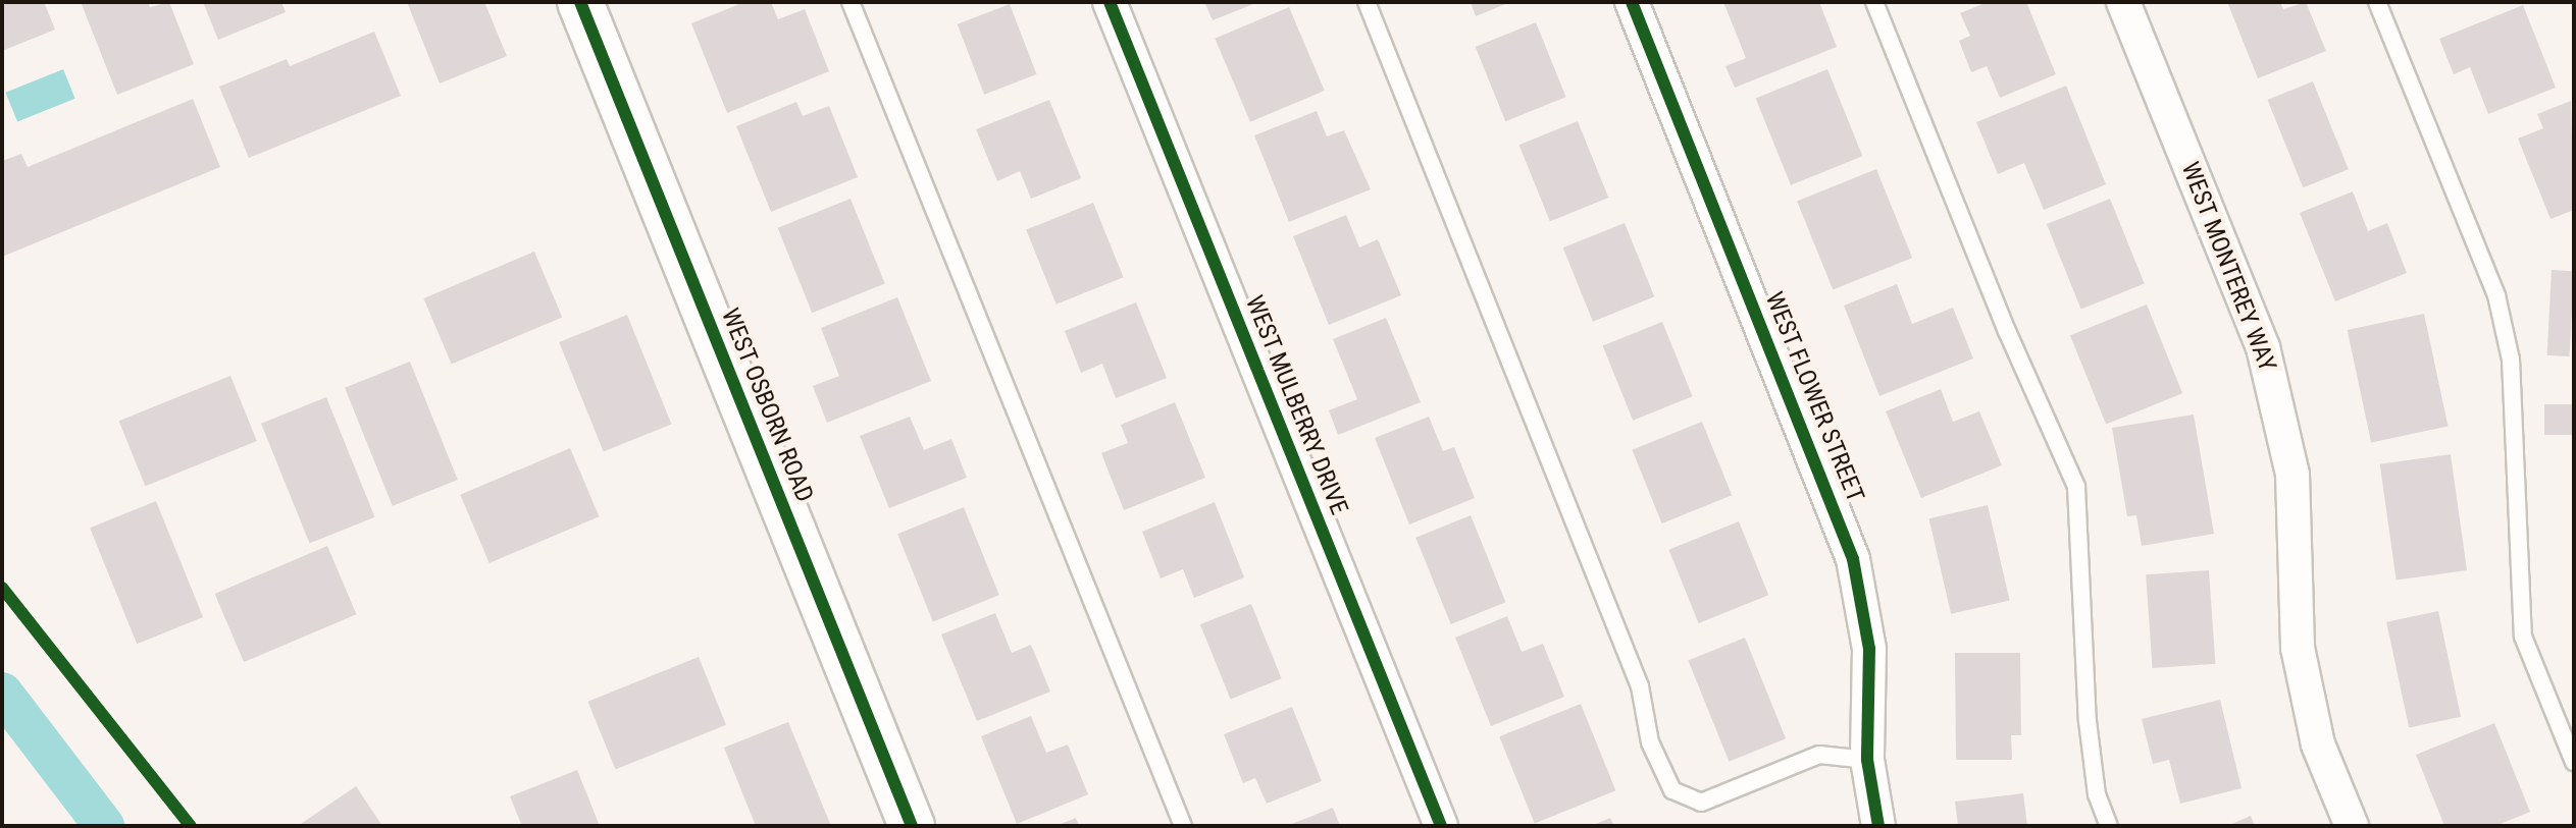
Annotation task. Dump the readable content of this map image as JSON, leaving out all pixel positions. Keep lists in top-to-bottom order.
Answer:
{
  "streets": {
    "street": [
      "WEST MONTEREY WAY",
      "WEST FLOWER STREET",
      "WEST OSBORN ROAD",
      "WEST MULBERRY DRIVE"
    ]
  }
}
